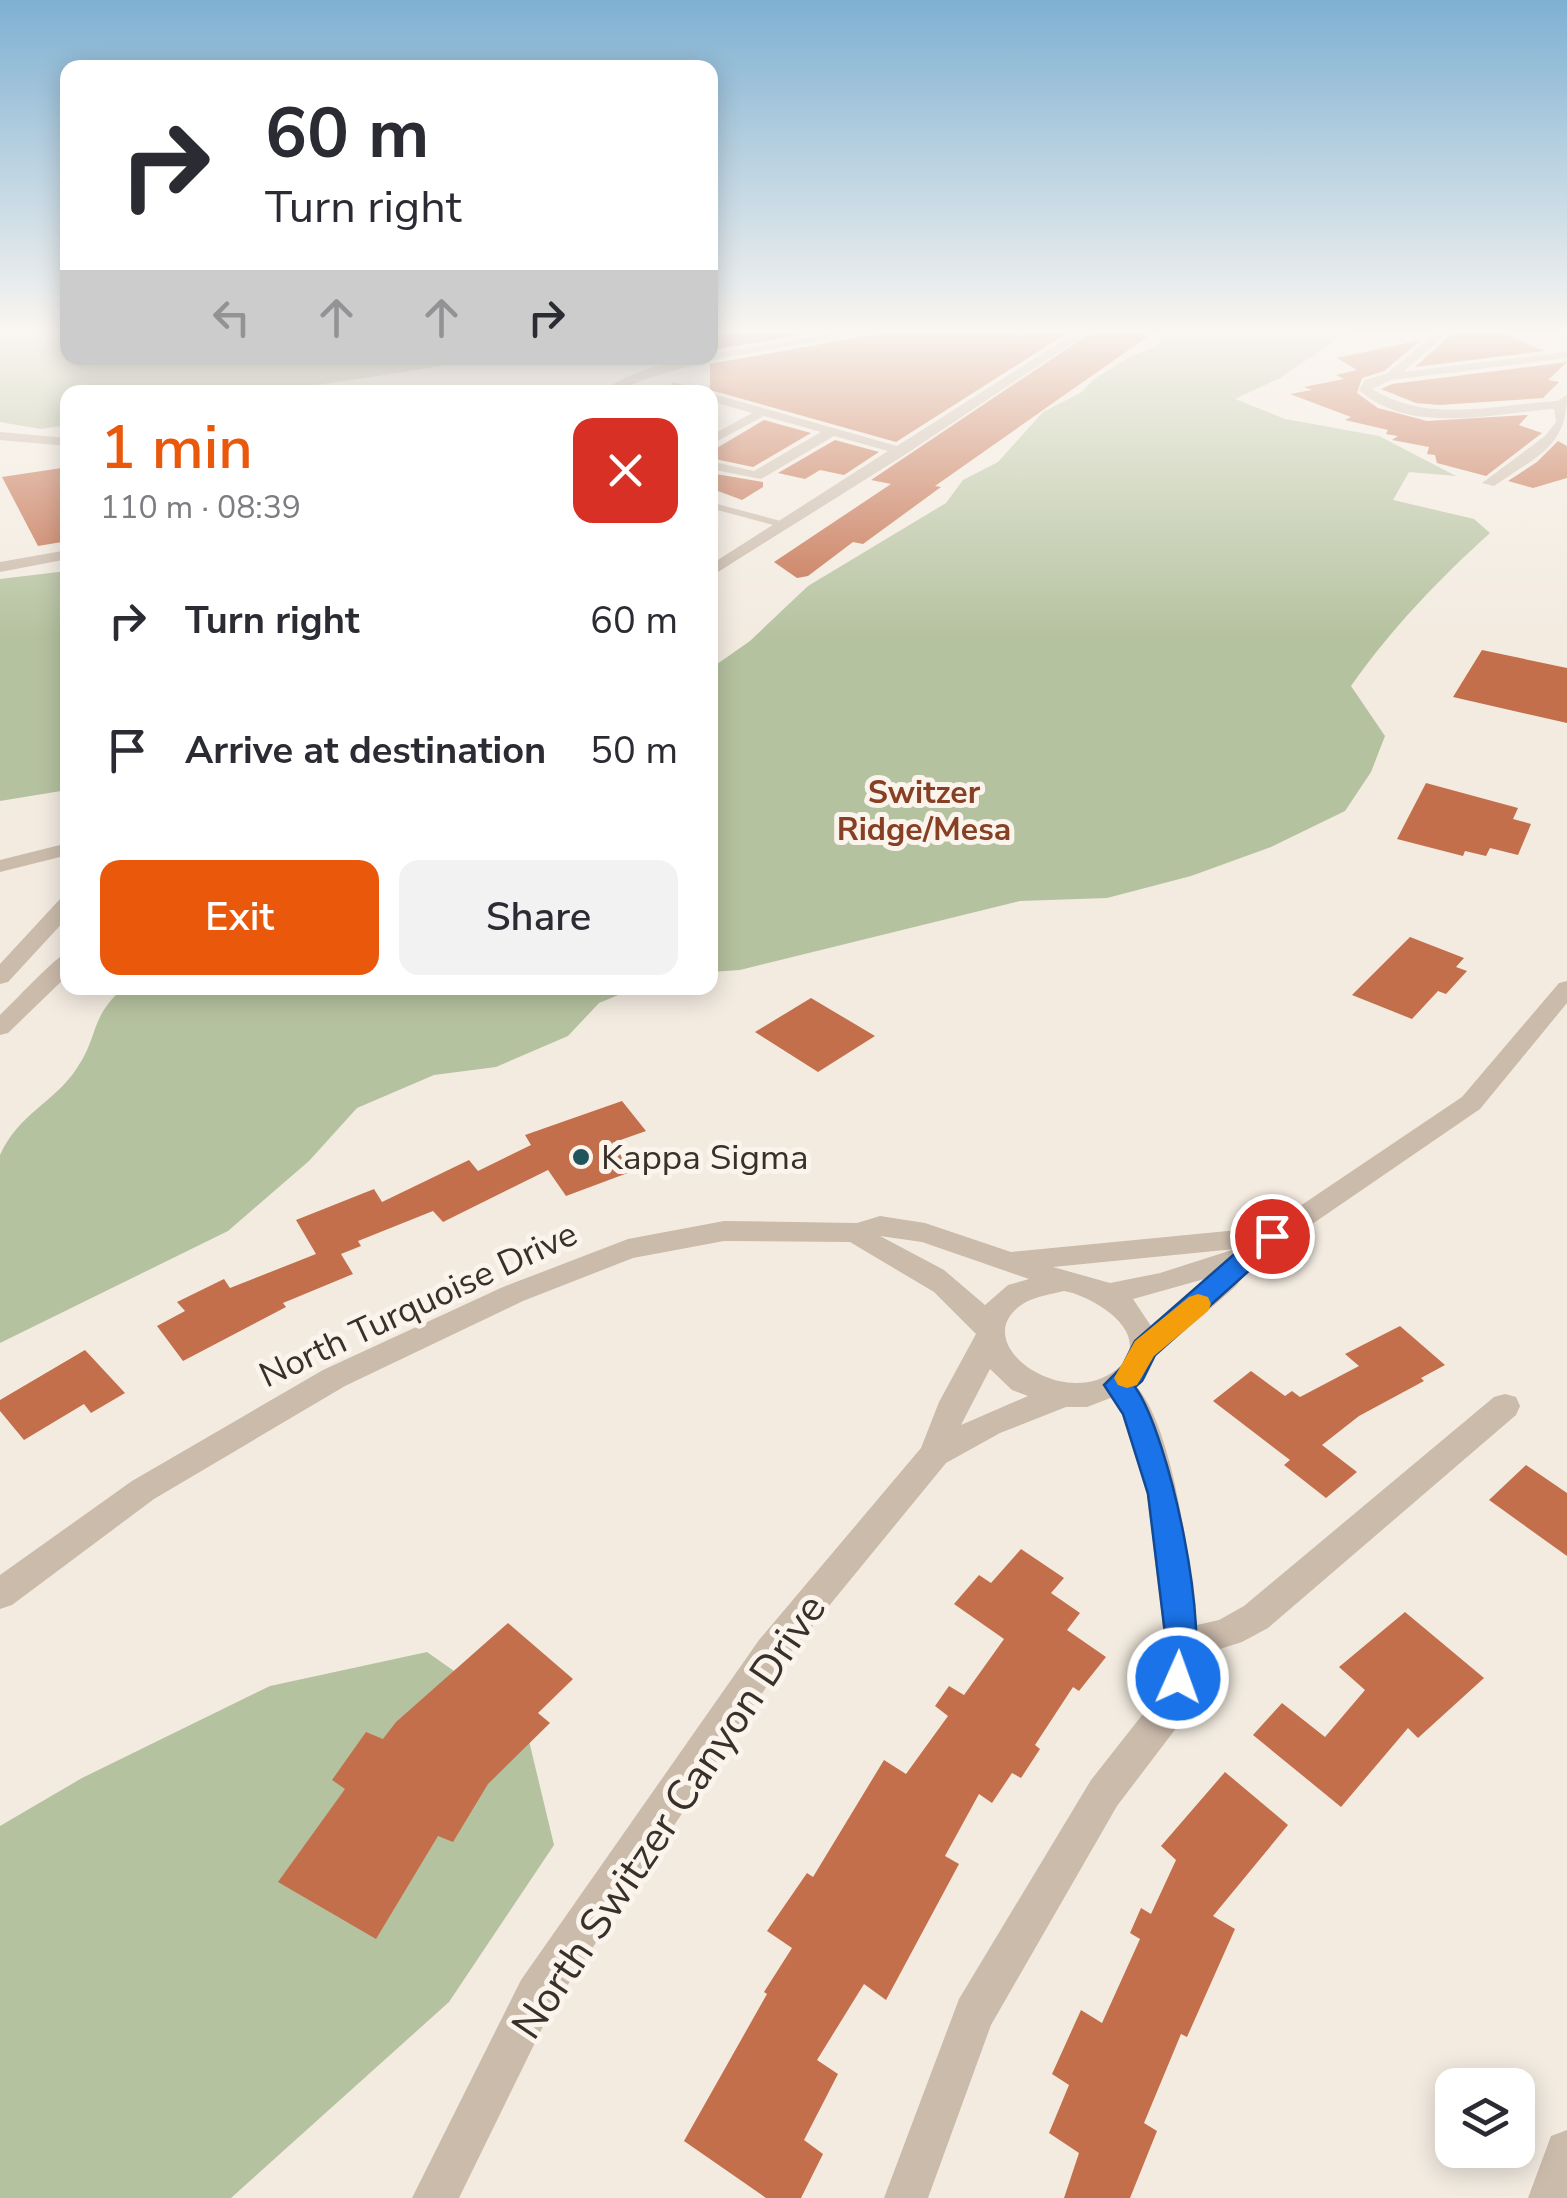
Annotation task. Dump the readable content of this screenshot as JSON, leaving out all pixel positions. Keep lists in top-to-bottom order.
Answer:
{
  "streets": {
    "street": ["North Turquoise Drive", "North Switzer Canyon Drive"]
  },
  "crossings": [
    ["North Turquoise Drive", "North Switzer Canyon Drive"]
  ],
  "districts": ["Switzer Ridge/Mesa"],
  "places": ["Kappa Sigma"],
  "page": {
    "turn": ["60 m", "Turn right"],
    "heading": ["1 min", "110 m · 08:39"],
    "list": [
      {
        "name": "Turn right",
        "value": "60 m"
      },
      {
        "name": "Arrive at destination",
        "value": "50 m"
      }
    ],
    "buttons": ["Exit", "Share"]
  }
}
